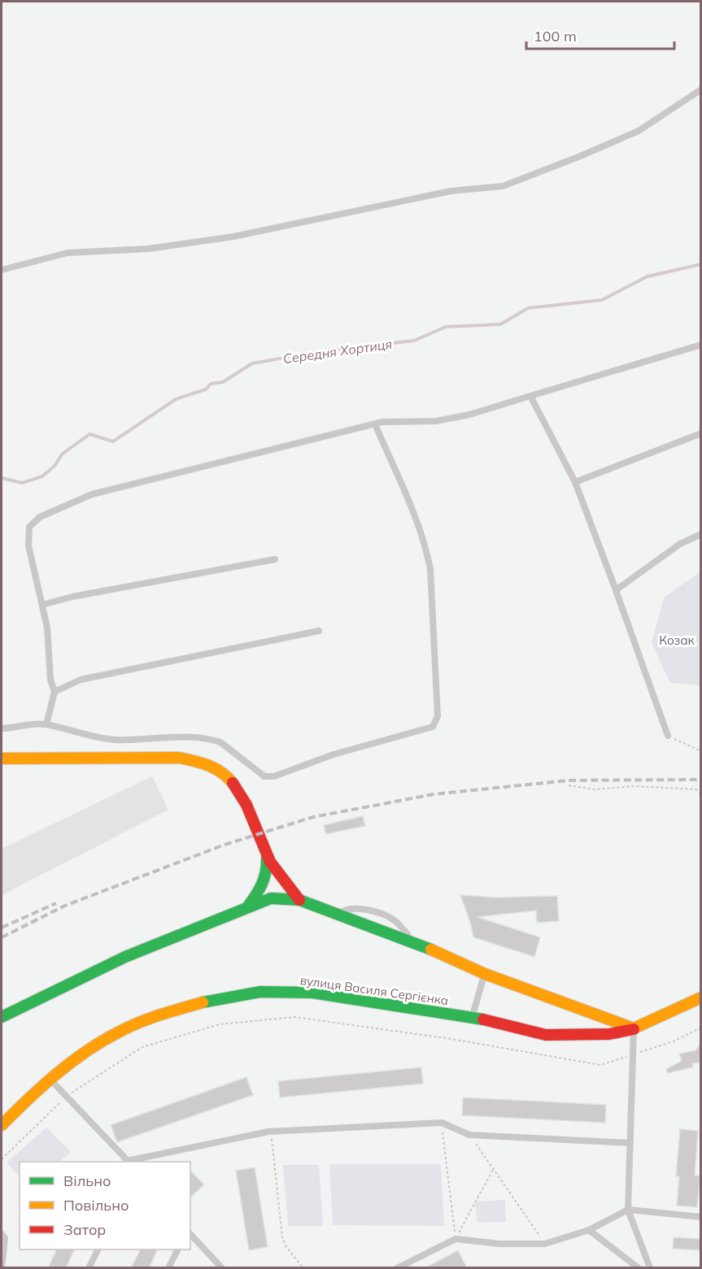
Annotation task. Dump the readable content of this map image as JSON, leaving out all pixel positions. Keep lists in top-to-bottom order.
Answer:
{
  "streets": {
    "street": ["вулиця Василя Сергієнка"]
  },
  "water": ["Середня Хортиця"],
  "parks": ["Козак"],
  "legend": ["Вільно", "Повільно", "Затор"],
  "scale_bar": "100 m"
}
